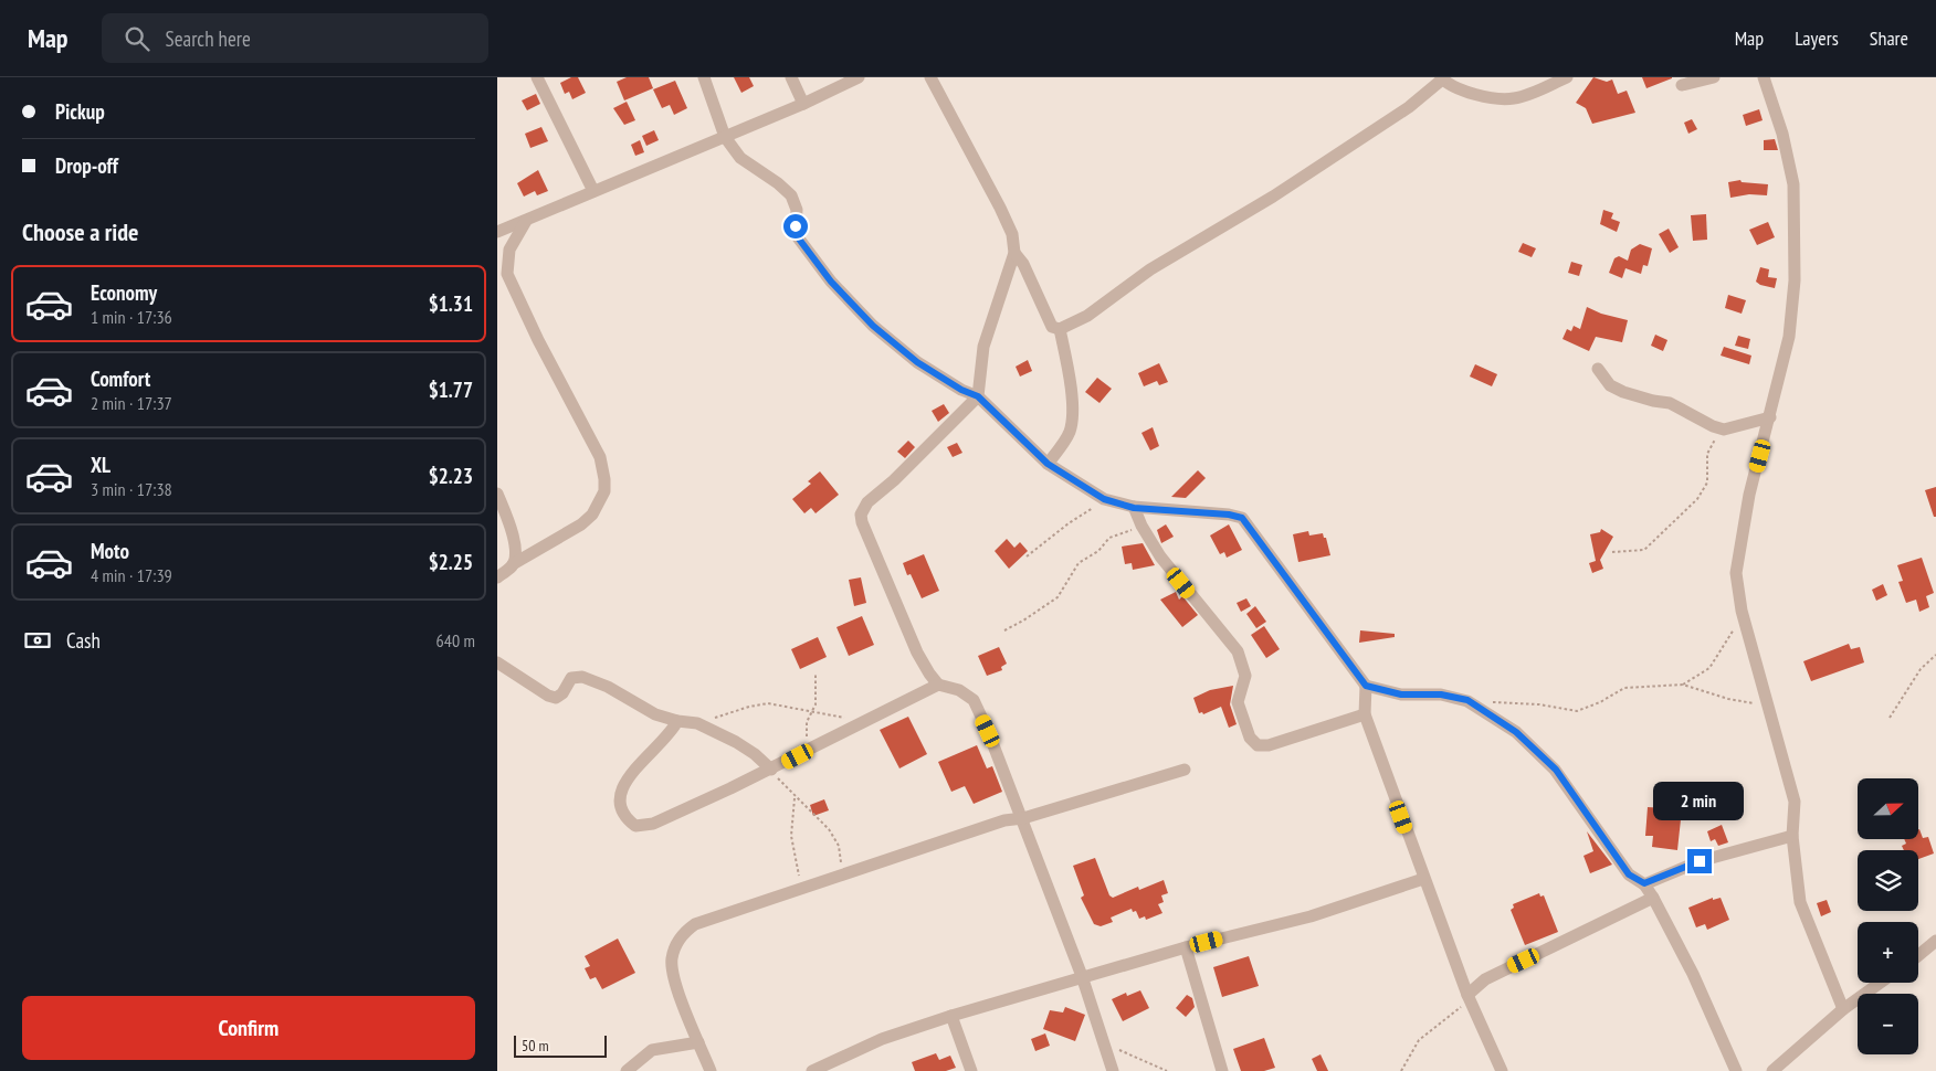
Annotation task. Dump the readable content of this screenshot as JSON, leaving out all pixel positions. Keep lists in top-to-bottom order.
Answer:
{
  "scale_bar": "50 m",
  "north": "right",
  "page": {
    "header": "Map",
    "search": "Search here",
    "nav": ["Map", "Layers", "Share"],
    "banner": ["Pickup", "Drop-off"],
    "heading": "Choose a ride",
    "list": [
      {
        "name": "Economy",
        "note": "1 min · 17:36",
        "value": "$1.31"
      },
      {
        "name": "Comfort",
        "note": "2 min · 17:37",
        "value": "$1.77"
      },
      {
        "name": "XL",
        "note": "3 min · 17:38",
        "value": "$2.23"
      },
      {
        "name": "Moto",
        "note": "4 min · 17:39",
        "value": "$2.25"
      }
    ],
    "pay": ["Cash", "640 m"],
    "map_buttons": ["+", "−"],
    "bubble": "2 min",
    "buttons": "Confirm",
    "scale": "50 m"
  }
}
